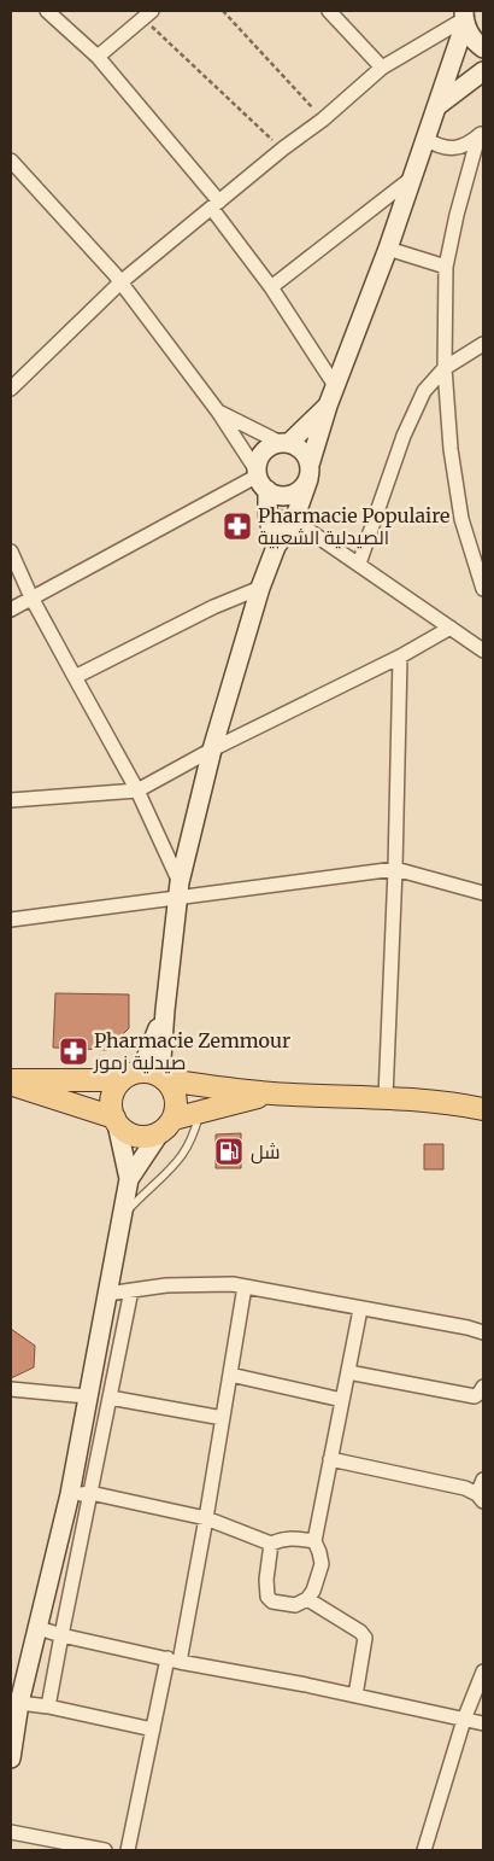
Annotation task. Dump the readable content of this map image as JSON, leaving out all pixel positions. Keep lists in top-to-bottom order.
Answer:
{
  "places": {
    "pharmacy": ["Pharmacie Populaire الصيدلية الشعبية", "Pharmacie Zemmour صيدلية زمور"],
    "fuel station": ["شل"]
  }
}
